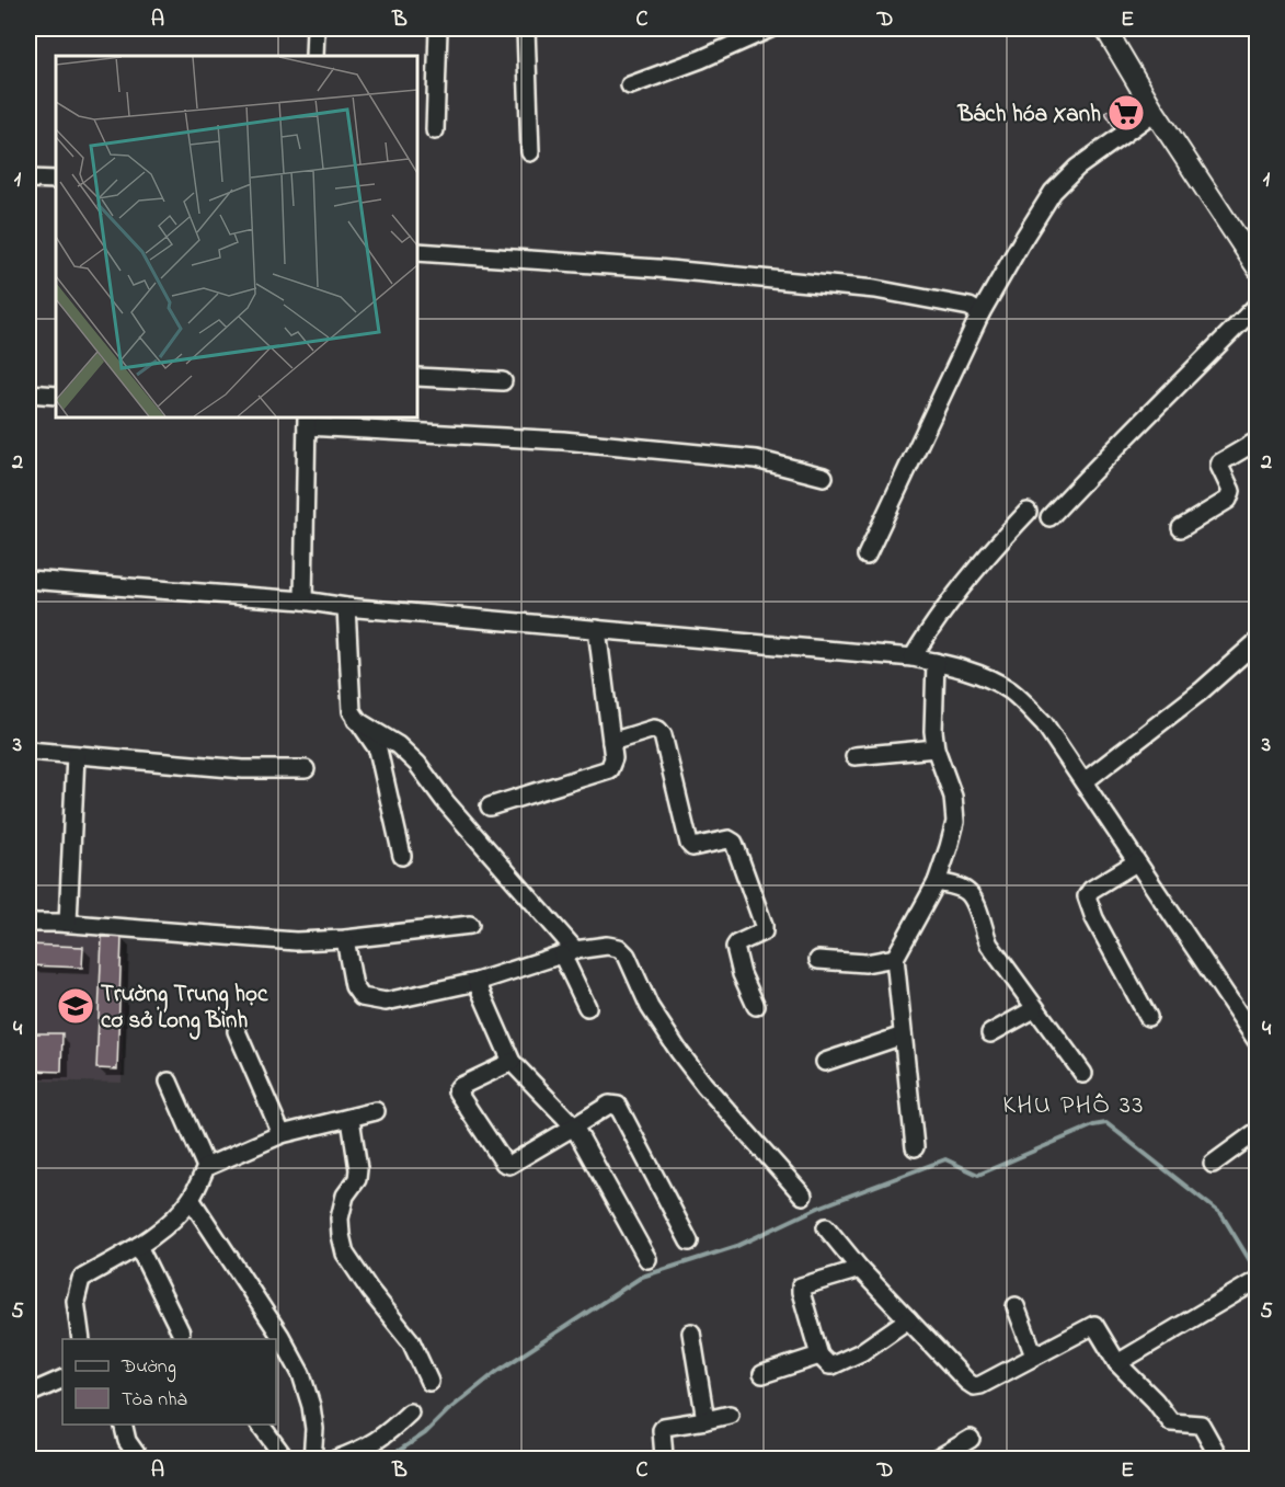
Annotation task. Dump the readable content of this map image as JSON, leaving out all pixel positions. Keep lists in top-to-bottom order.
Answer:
{
  "districts": ["KHU PHỐ 33"],
  "places": {
    "supermarket": ["Bách hóa Xanh"],
    "school or university": ["Trường Trung học cơ sở Long Bình"]
  },
  "legend": ["Đường", "Tòa nhà"],
  "grid": {
    "columns": [
      "A",
      "B",
      "C",
      "D",
      "E"
    ],
    "rows": [
      "1",
      "2",
      "3",
      "4",
      "5"
    ]
  }
}
